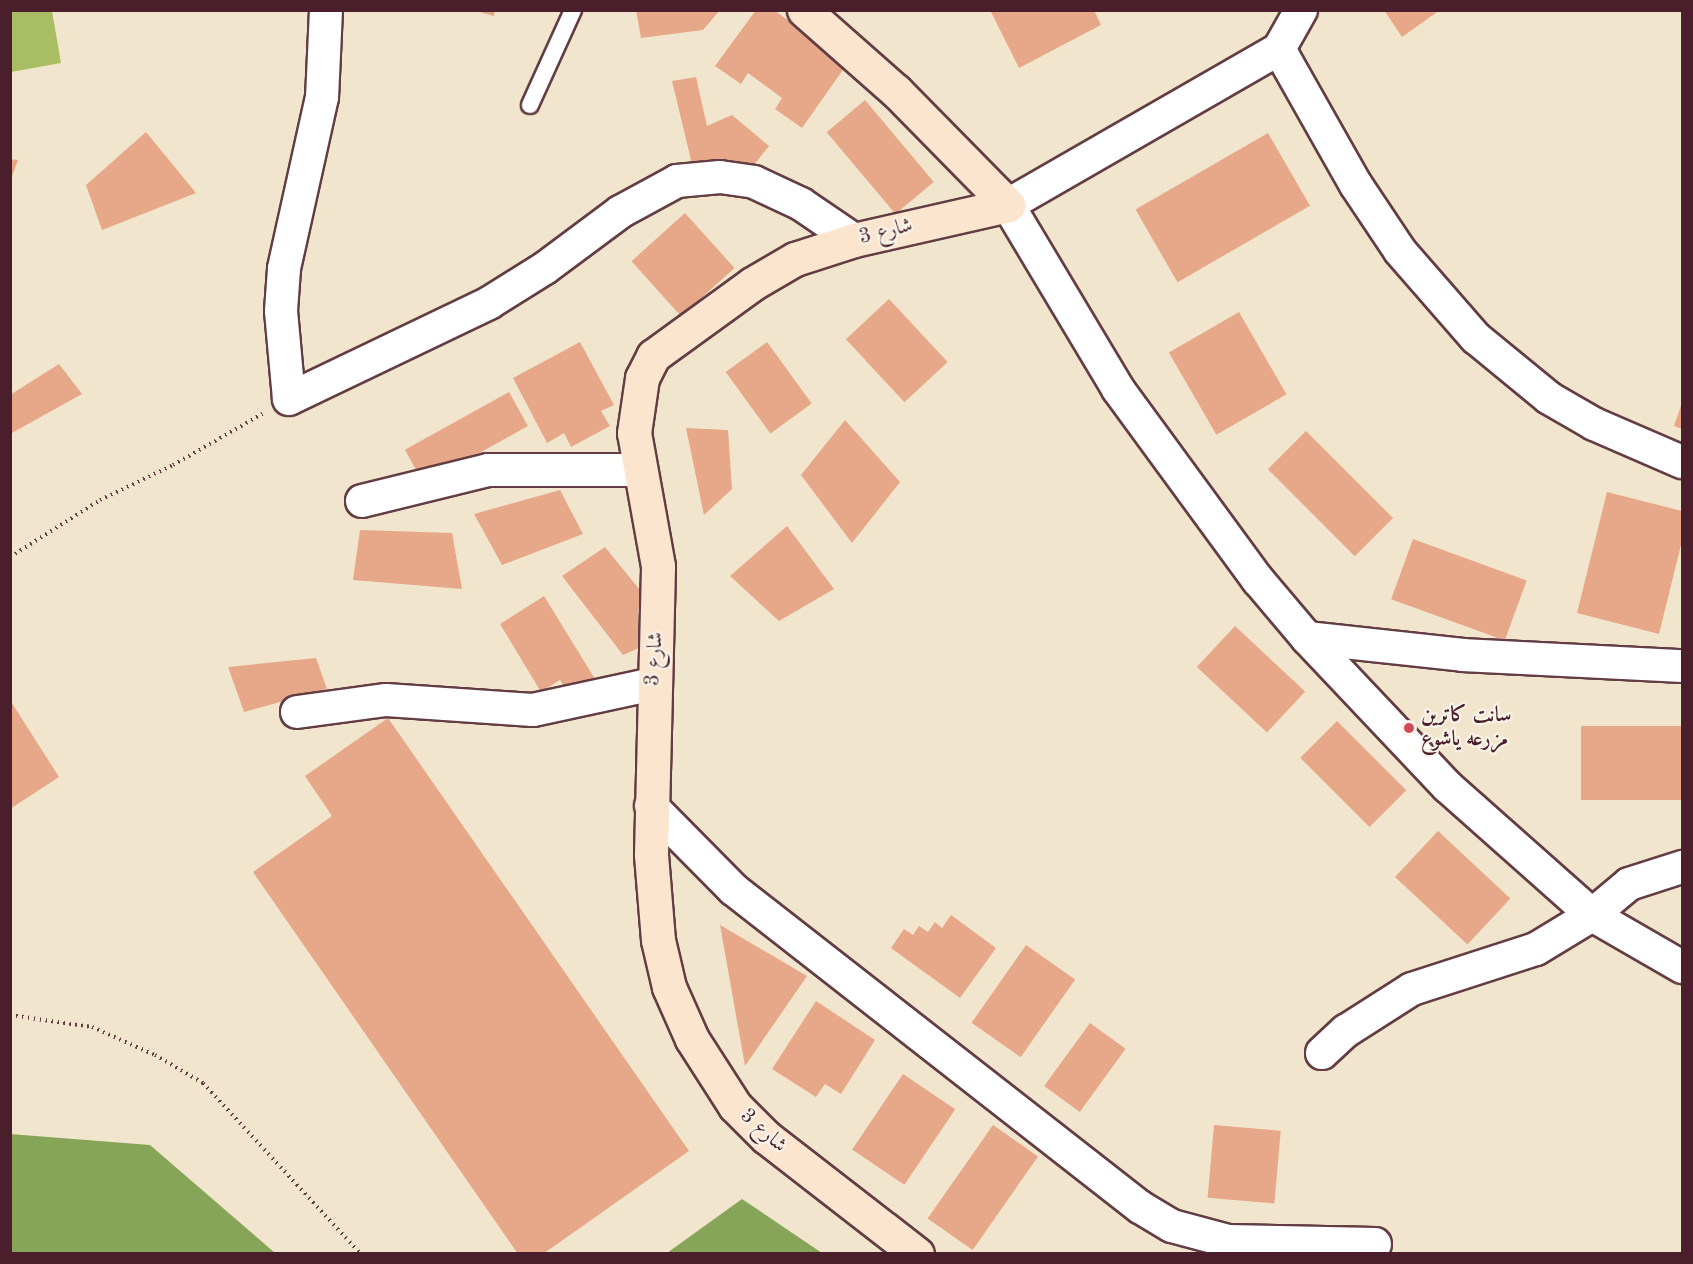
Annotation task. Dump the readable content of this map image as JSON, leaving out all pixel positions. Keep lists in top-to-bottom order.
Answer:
{
  "streets": {
    "street": ["شارع 3"]
  },
  "places": ["سانت كاترين مزرعه ياشوع"]
}
